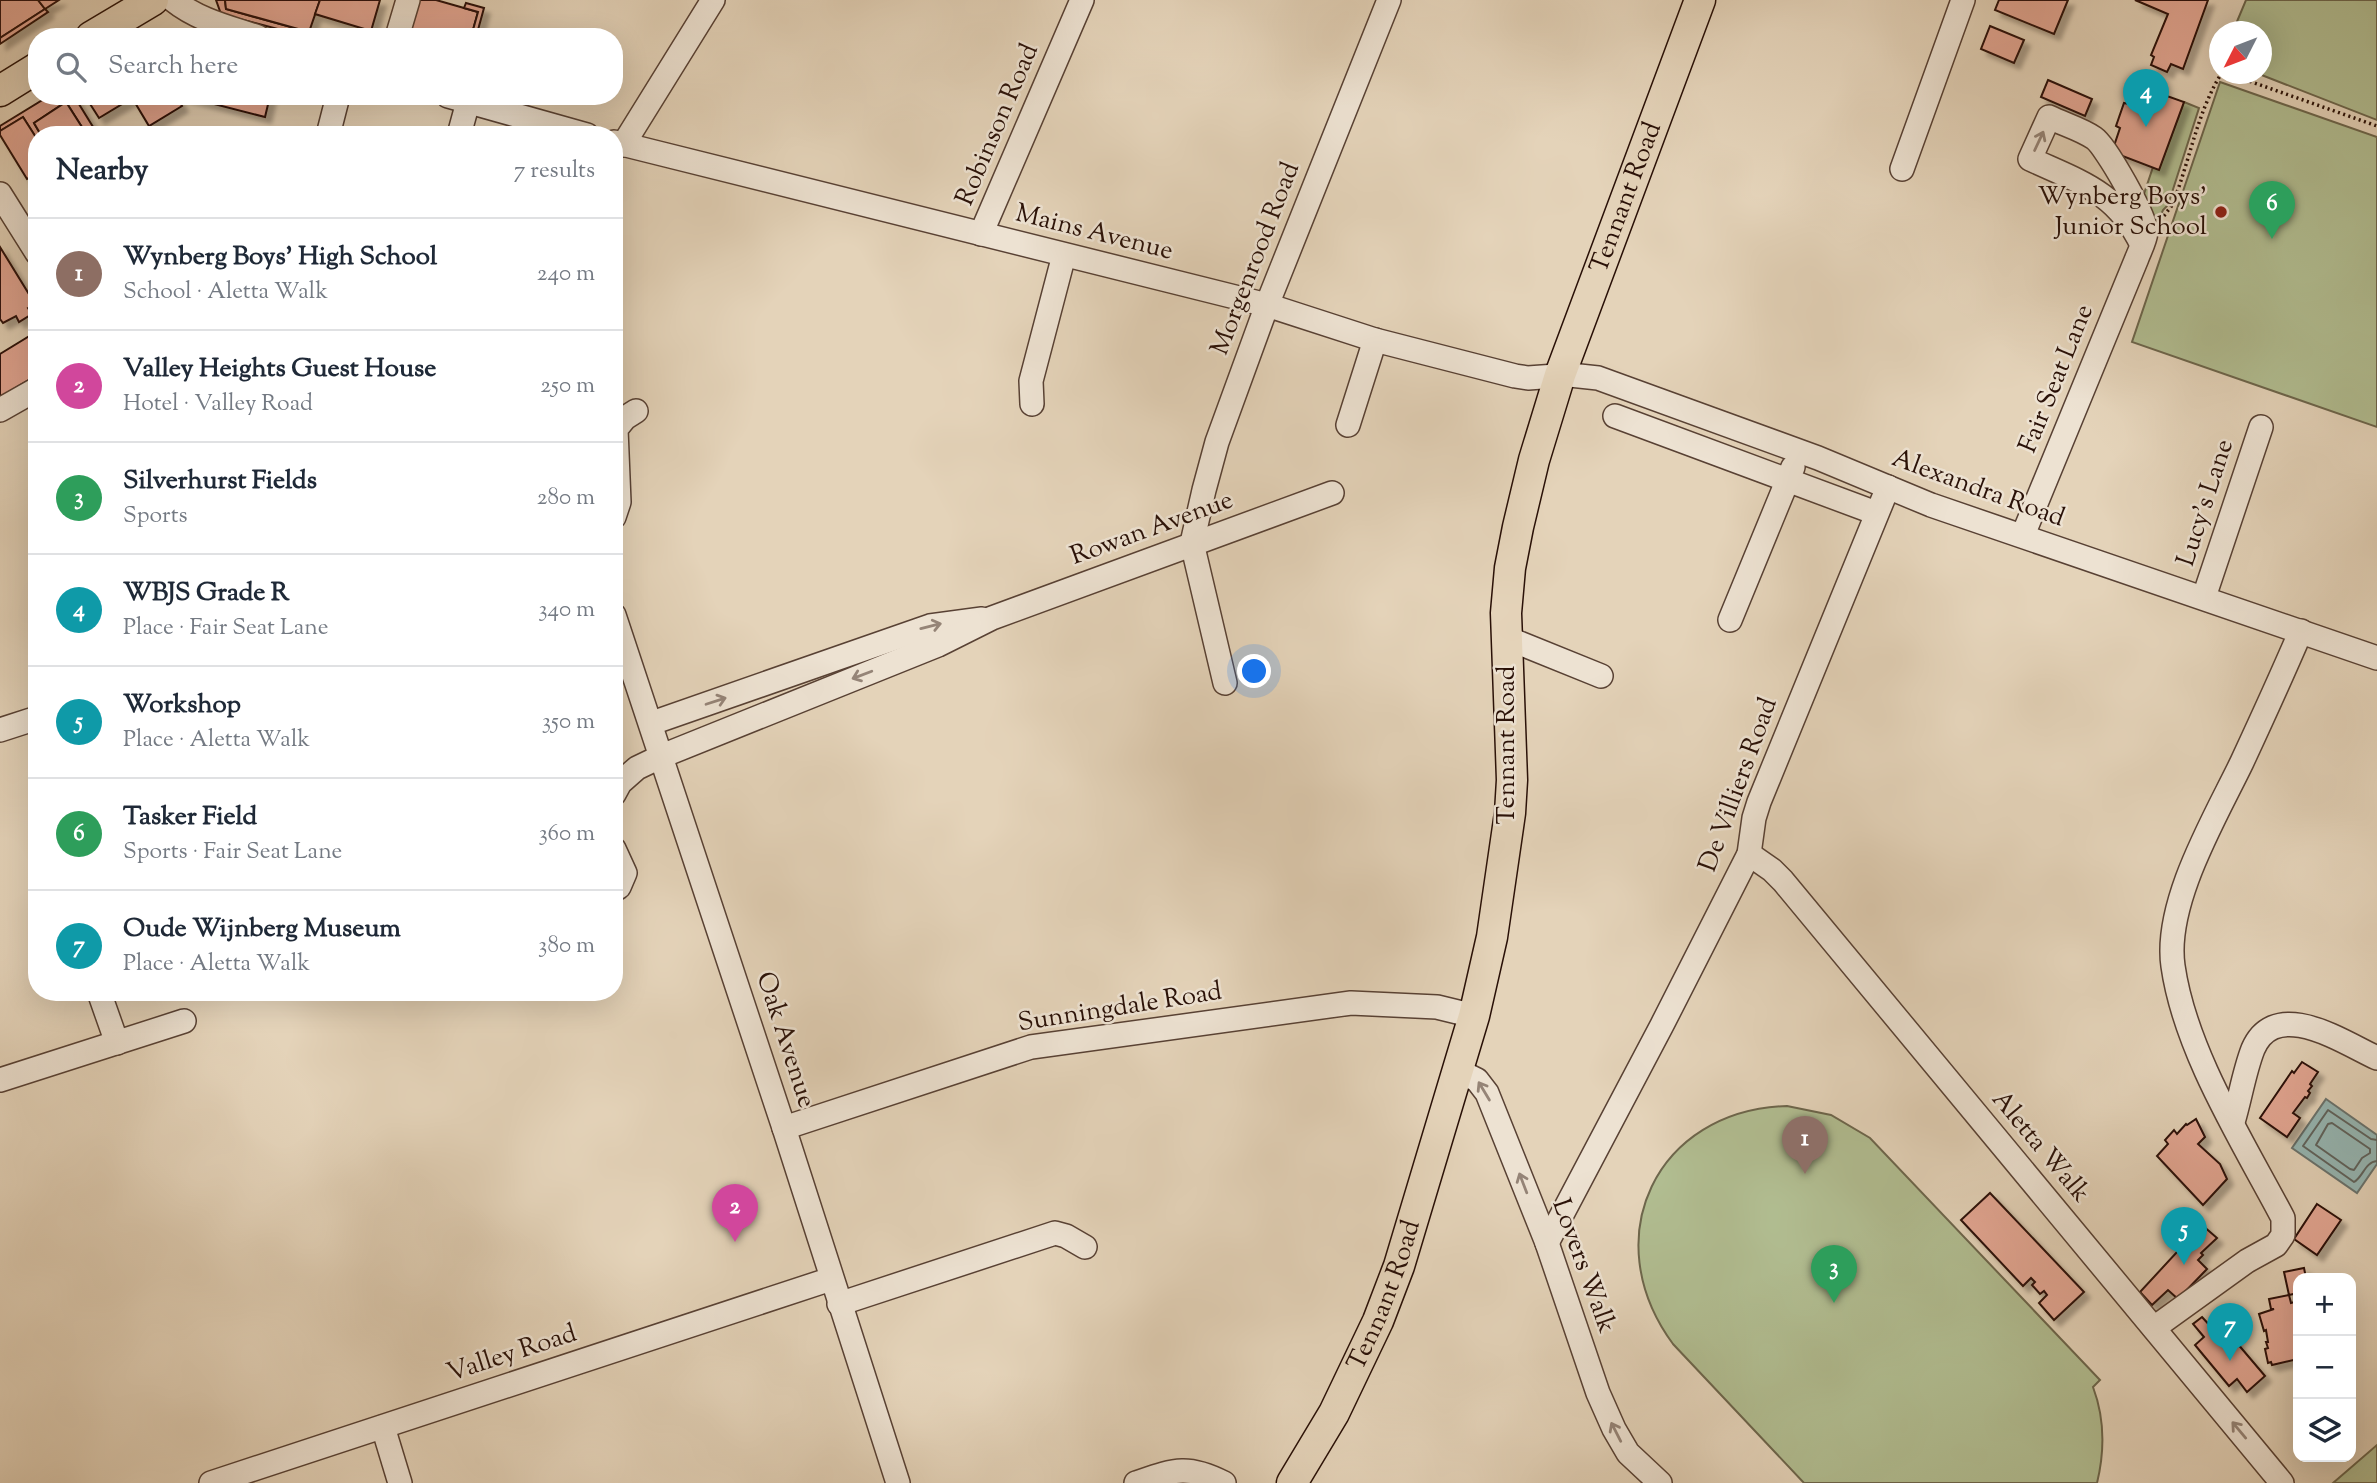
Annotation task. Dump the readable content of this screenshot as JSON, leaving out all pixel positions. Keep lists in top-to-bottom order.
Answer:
{
  "streets": {
    "main road": ["Tennant Road"],
    "street": [
      "Robinson Road",
      "Mains Avenue",
      "Morgenrood Road",
      "Fair Seat Lane",
      "Alexandra Road",
      "Lucy's Lane",
      "Rowan Avenue",
      "De Villiers Road",
      "Sunningdale Road",
      "Oak Avenue",
      "Aletta Walk",
      "Lovers Walk",
      "Valley Road"
    ]
  },
  "crossings": [
    ["Robinson Road", "Mains Avenue"],
    ["Tennant Road", "Mains Avenue"],
    ["Tennant Road", "Alexandra Road"],
    ["Tennant Road", "Sunningdale Road"],
    ["Tennant Road", "Lovers Walk"],
    ["Mains Avenue", "Morgenrood Road"],
    ["Mains Avenue", "Alexandra Road"],
    ["Morgenrood Road", "Rowan Avenue"],
    ["Fair Seat Lane", "Alexandra Road"],
    ["Alexandra Road", "Lucy's Lane"],
    ["Alexandra Road", "De Villiers Road"],
    ["Rowan Avenue", "Oak Avenue"],
    ["De Villiers Road", "Aletta Walk"],
    ["De Villiers Road", "Lovers Walk"],
    ["Sunningdale Road", "Oak Avenue"],
    ["Oak Avenue", "Valley Road"]
  ],
  "one_way": ["Lovers Walk"],
  "places": ["Wynberg Boys' Junior School"],
  "north": "bottom left",
  "page": {
    "search": "Search here",
    "pins": [
      "4",
      "6",
      "1",
      "2",
      "5",
      "3",
      "7"
    ],
    "heading": ["Nearby", "7 results"],
    "list": [
      {
        "mark": "1",
        "name": "Wynberg Boys' High School",
        "note": "School · Aletta Walk",
        "value": "240 m"
      },
      {
        "mark": "2",
        "name": "Valley Heights Guest House",
        "note": "Hotel · Valley Road",
        "value": "250 m"
      },
      {
        "mark": "3",
        "name": "Silverhurst Fields",
        "note": "Sports",
        "value": "280 m"
      },
      {
        "mark": "4",
        "name": "WBJS Grade R",
        "note": "Place · Fair Seat Lane",
        "value": "340 m"
      },
      {
        "mark": "5",
        "name": "Workshop",
        "note": "Place · Aletta Walk",
        "value": "350 m"
      },
      {
        "mark": "6",
        "name": "Tasker Field",
        "note": "Sports · Fair Seat Lane",
        "value": "360 m"
      },
      {
        "mark": "7",
        "name": "Oude Wijnberg Museum",
        "note": "Place · Aletta Walk",
        "value": "380 m"
      }
    ],
    "map_buttons": ["+", "−"]
  }
}
